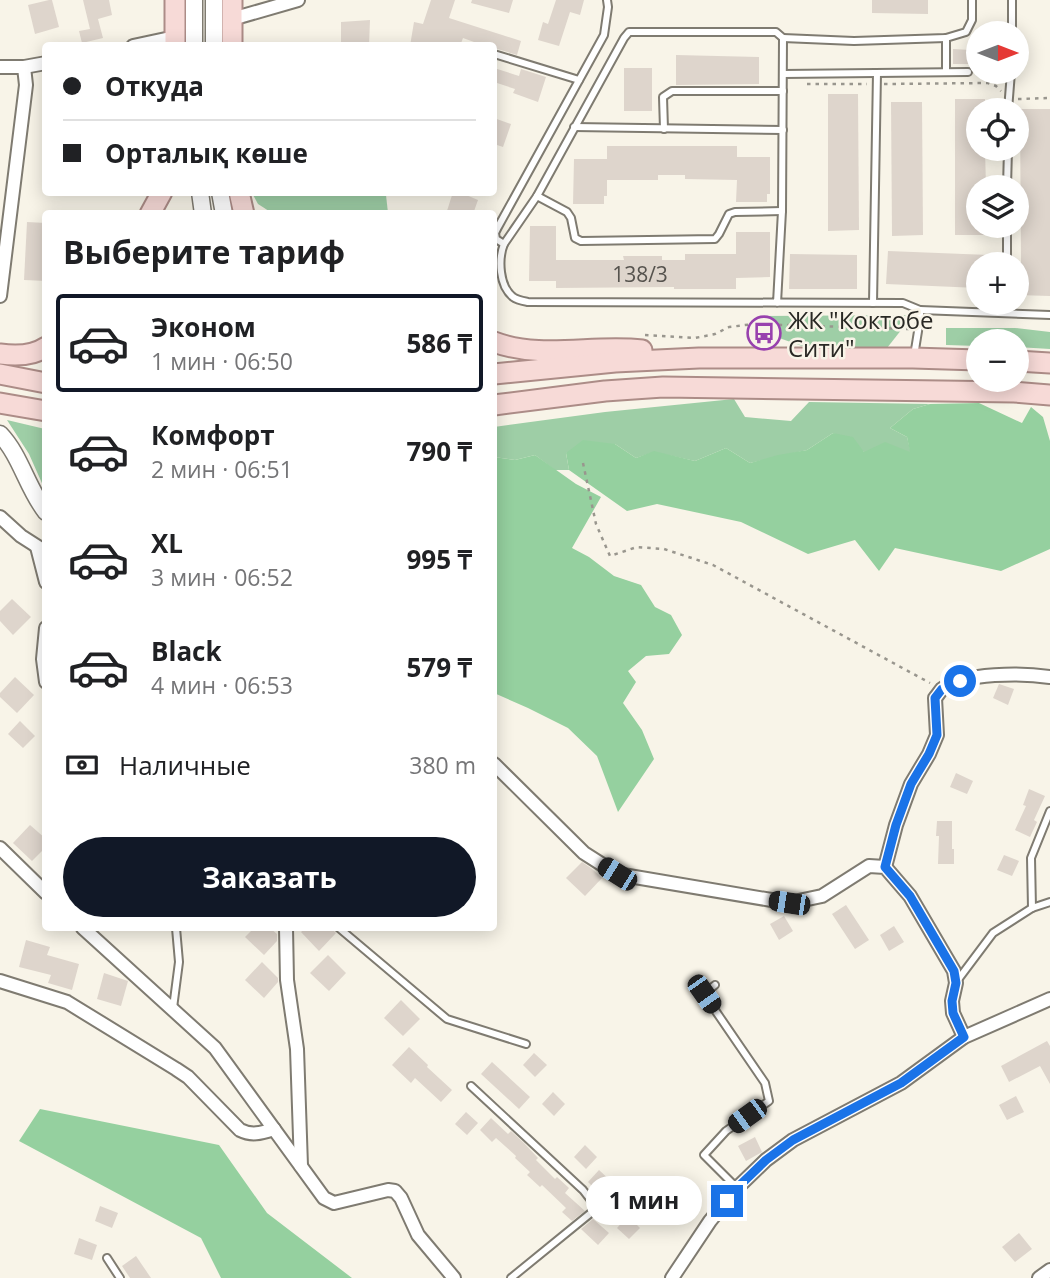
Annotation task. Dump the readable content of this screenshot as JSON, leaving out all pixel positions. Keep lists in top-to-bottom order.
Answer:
{
  "places": {
    "bus stop": ["ЖК \"Коктобе Сити\""]
  },
  "house_numbers": ["138/3"],
  "north": "right",
  "page": {
    "map_buttons": ["+", "−"],
    "banner": ["Откуда", "Орталық көше"],
    "heading": "Выберите тариф",
    "list": [
      {
        "name": "Эконом",
        "note": "1 мин · 06:50",
        "value": "586 ₸"
      },
      {
        "name": "Комфорт",
        "note": "2 мин · 06:51",
        "value": "790 ₸"
      },
      {
        "name": "XL",
        "note": "3 мин · 06:52",
        "value": "995 ₸"
      },
      {
        "name": "Black",
        "note": "4 мин · 06:53",
        "value": "579 ₸"
      }
    ],
    "pay": ["Наличные", "380 m"],
    "buttons": "Заказать",
    "bubble": "1 мин"
  }
}
